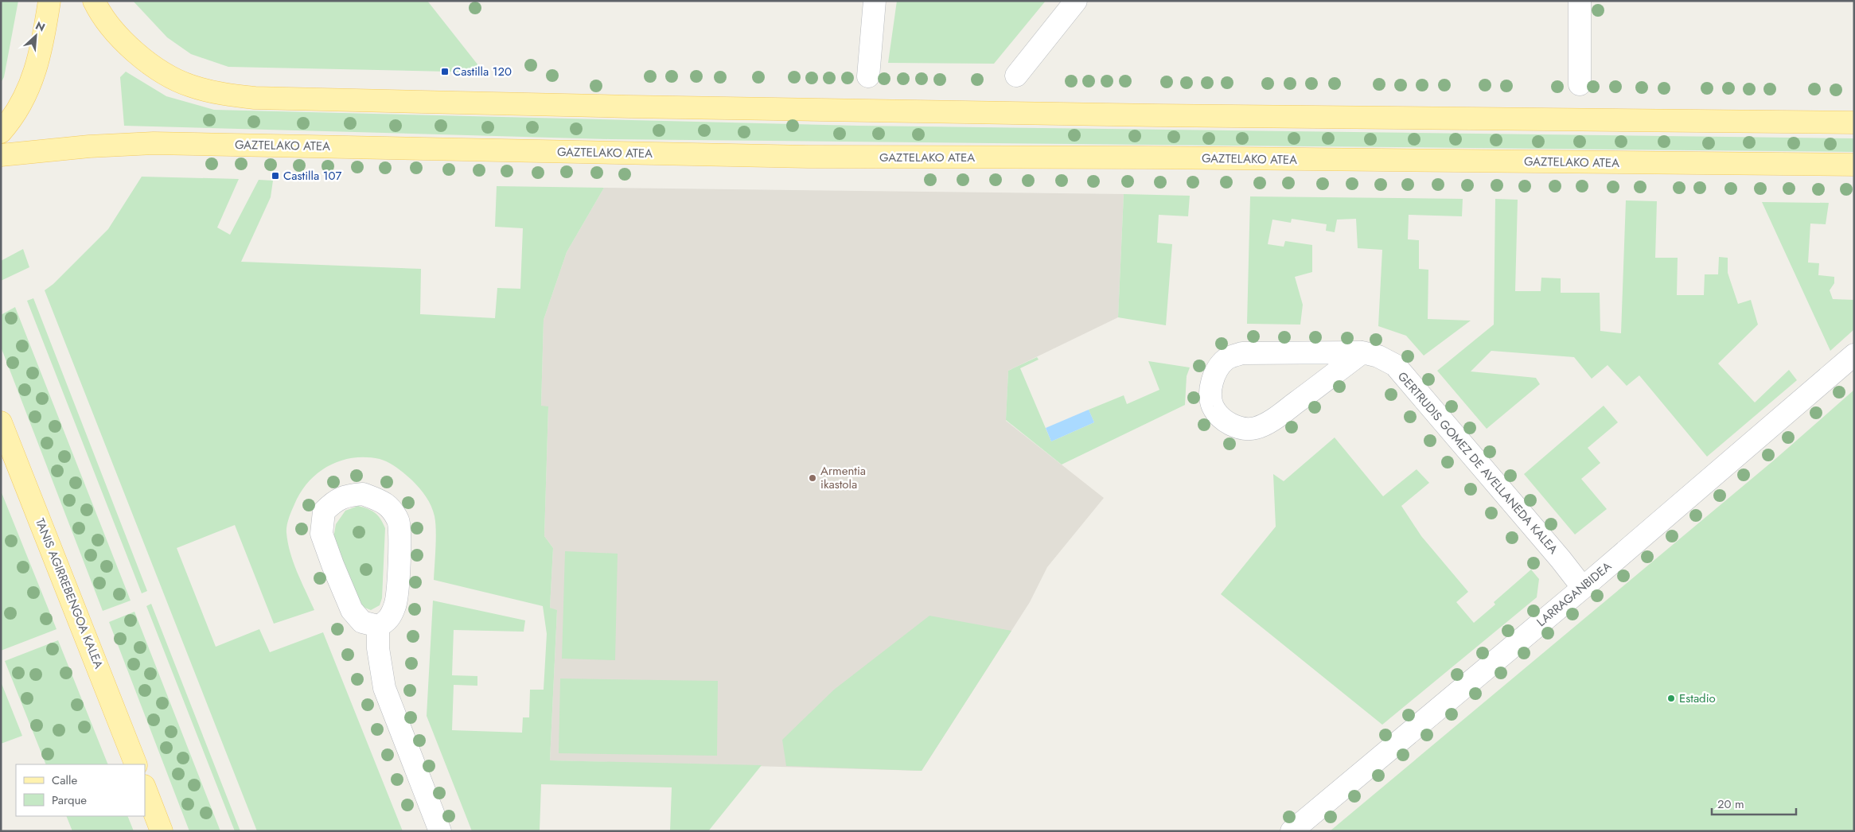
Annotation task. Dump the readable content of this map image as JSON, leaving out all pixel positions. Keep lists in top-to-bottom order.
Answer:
{
  "streets": {
    "main road": ["GAZTELAKO ATEA", "TANIS AGIRREBENGOA KALEA"],
    "street": ["GERTRUDIS GOMEZ DE AVELLANEDA KALEA", "LARRAGANBIDEA"]
  },
  "crossings": [
    ["GERTRUDIS GOMEZ DE AVELLANEDA KALEA", "LARRAGANBIDEA"]
  ],
  "places": {
    "transit": ["Castilla 120", "Castilla 107"],
    "other": ["Armentia ikastola", "Estadio"]
  },
  "legend": ["Calle", "Parque"],
  "scale_bar": "20 m",
  "north": "top right"
}
